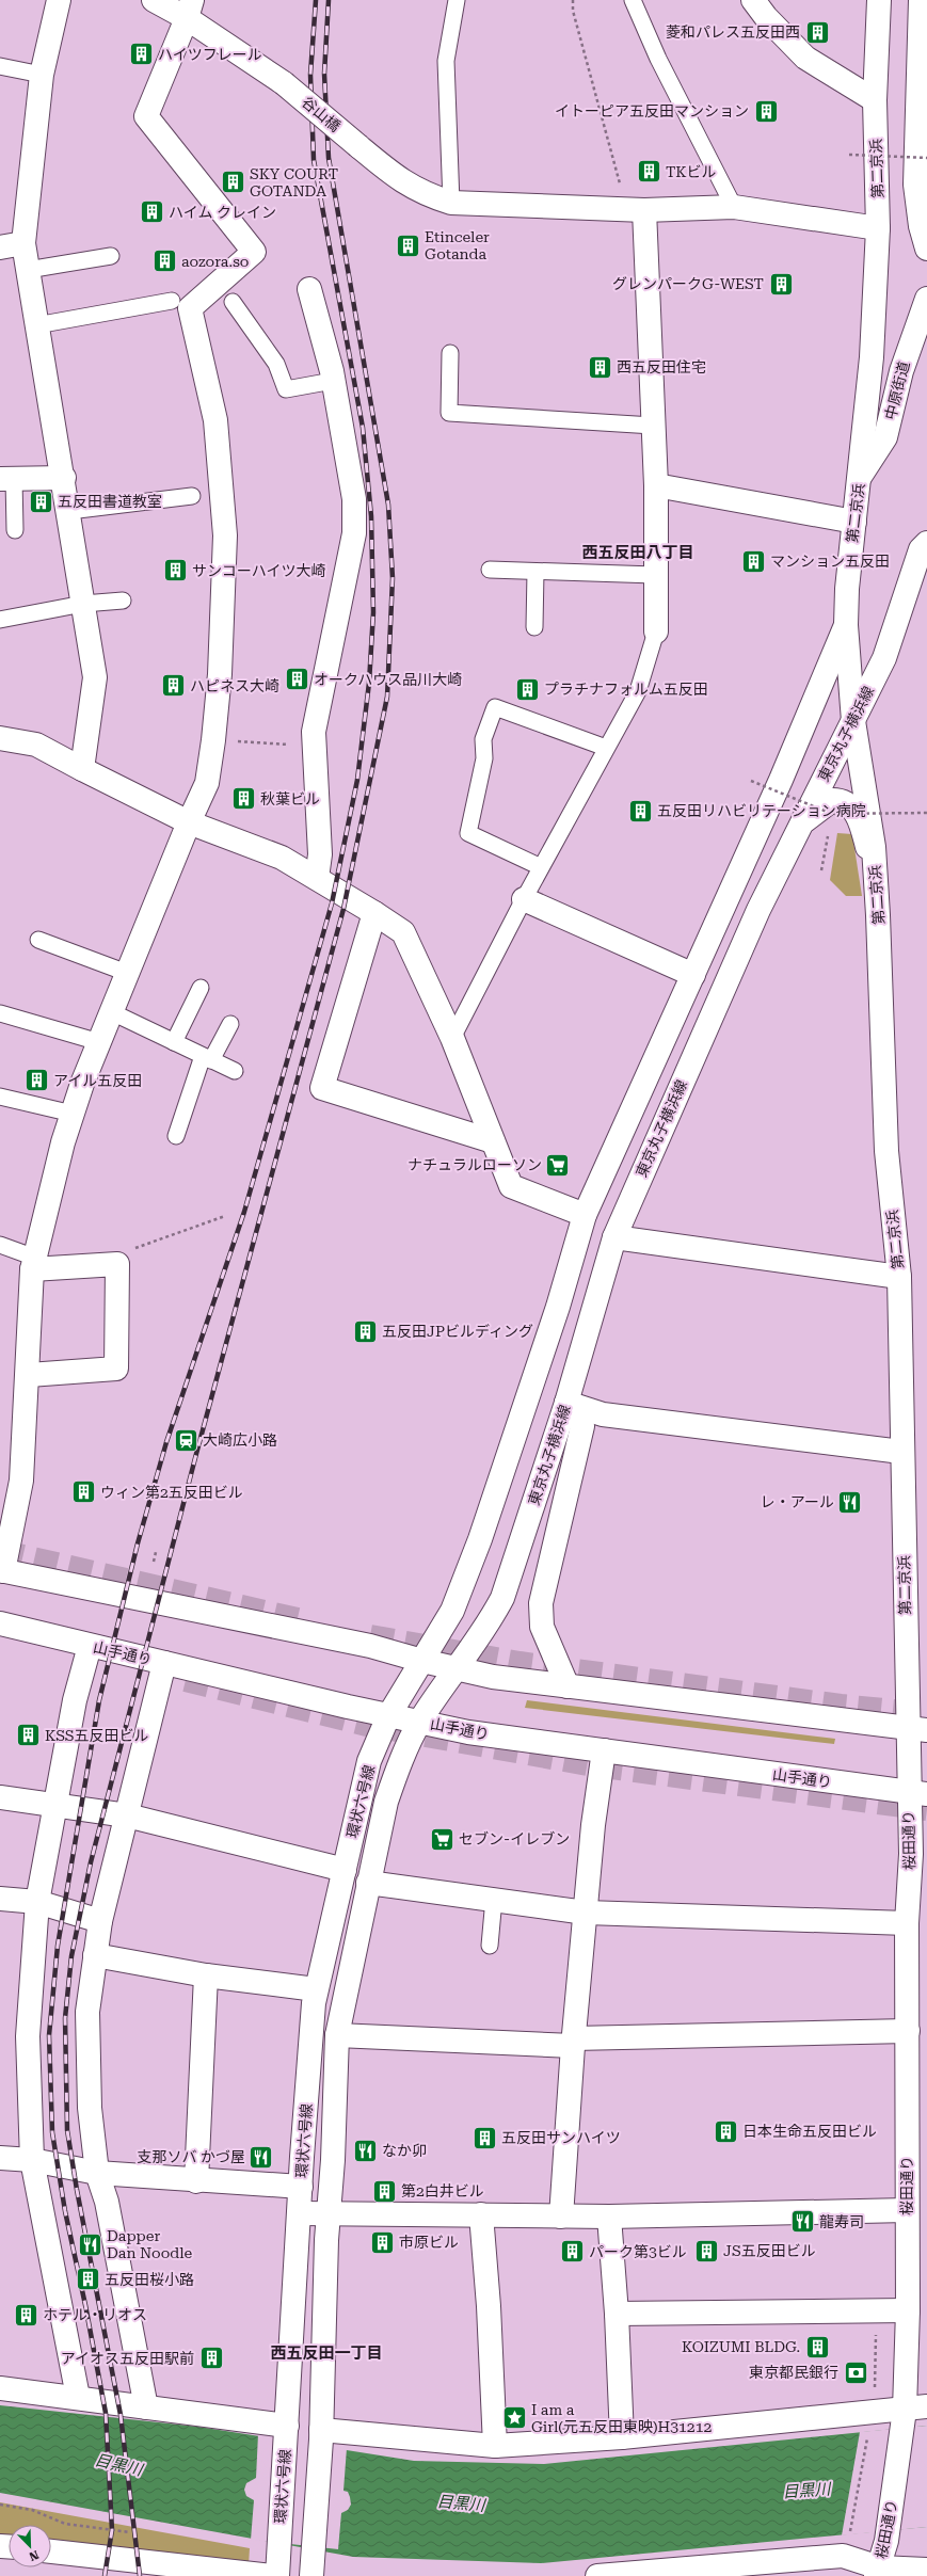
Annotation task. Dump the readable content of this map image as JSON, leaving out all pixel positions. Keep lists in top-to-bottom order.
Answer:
{
  "streets": {
    "main road": [
      "谷山橋",
      "第二京浜",
      "中原街道",
      "東京丸子横浜線",
      "山手通り",
      "環状六号線",
      "桜田通り"
    ]
  },
  "crossings": [
    ["谷山橋", "第二京浜"],
    ["第二京浜", "中原街道"],
    ["第二京浜", "東京丸子横浜線"],
    ["第二京浜", "山手通り"],
    ["第二京浜", "桜田通り"],
    ["東京丸子横浜線", "山手通り"],
    ["東京丸子横浜線", "環状六号線"],
    ["山手通り", "環状六号線"],
    ["山手通り", "桜田通り"]
  ],
  "districts": ["西五反田八丁目", "西五反田一丁目"],
  "water": ["目黒川"],
  "places": {
    "building": [
      "菱和パレス五反田西",
      "ハイツフレール",
      "イトーピア五反田マンション",
      "TKビル",
      "SKY COURT GOTANDA",
      "ハイム クレイン",
      "Etinceler Gotanda",
      "aozora.so",
      "グレンパークG-WEST",
      "西五反田住宅",
      "五反田書道教室",
      "マンション五反田",
      "サンコーハイツ大崎",
      "オークハウス品川大崎",
      "ハピネス大崎",
      "プラチナフォルム五反田",
      "秋葉ビル",
      "五反田リハビリテーション病院",
      "アイル五反田",
      "五反田JPビルディング",
      "ウィン第2五反田ビル",
      "KSS五反田ビル",
      "日本生命五反田ビル",
      "五反田サンハイツ",
      "第2白井ビル",
      "市原ビル",
      "JS五反田ビル",
      "パーク第3ビル",
      "五反田桜小路",
      "ホテル・リオス",
      "KOIZUMI BLDG.",
      "アイオス五反田駅前"
    ],
    "supermarket": ["ナチュラルローソン", "セブン-イレブン"],
    "station": ["大崎広小路"],
    "restaurant": [
      "レ・アール",
      "なか卯",
      "支那ソバ かづ屋",
      "龍寿司",
      "Dapper Dan Noodle"
    ],
    "bank": ["東京都民銀行"],
    "place": ["I am a Girl(元五反田東映)H31212"]
  },
  "north": "bottom right"
}
